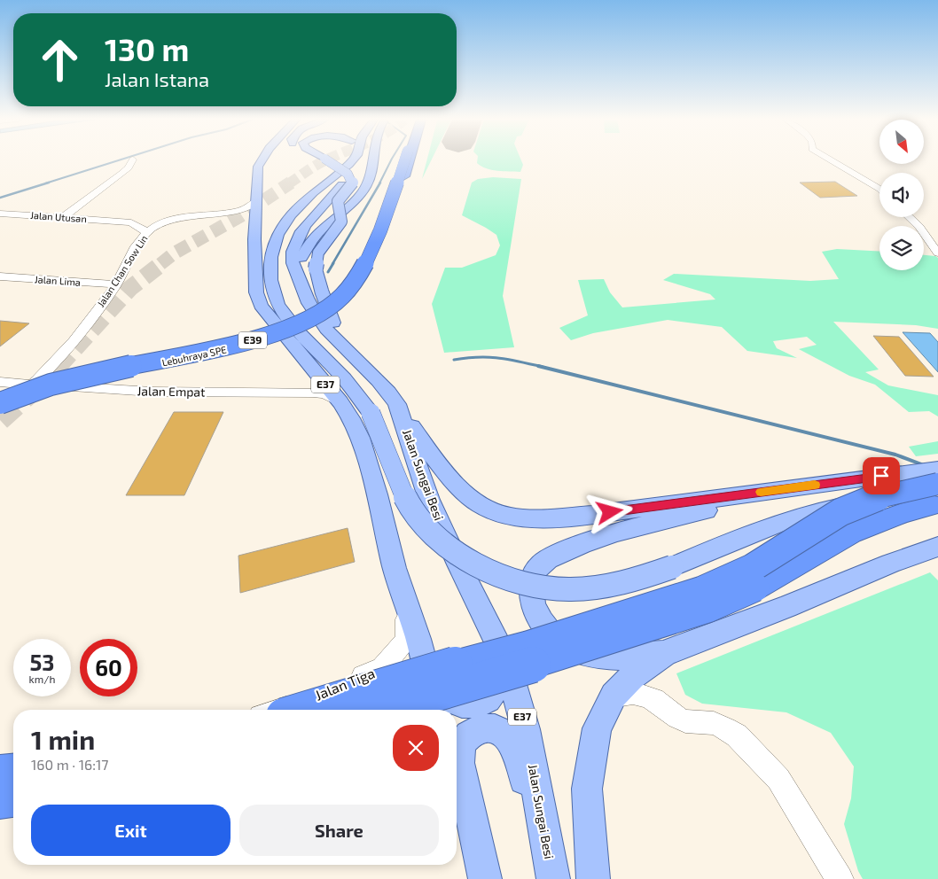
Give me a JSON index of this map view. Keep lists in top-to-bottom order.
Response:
{
  "streets": {
    "highway": ["E39", "Lebuhraya SPE"],
    "main road": ["E37", "Jalan Sungai Besi"],
    "street": [
      "Jalan Utusan",
      "Jalan Chan Sow Lin",
      "Jalan Lima",
      "Jalan Empat",
      "Jalan Tiga"
    ]
  },
  "crossings": [
    ["Jalan Utusan", "Jalan Chan Sow Lin"],
    ["Jalan Chan Sow Lin", "Jalan Lima"],
    ["Jalan Chan Sow Lin", "Jalan Empat"],
    ["E37", "Jalan Empat"],
    ["E37", "Jalan Tiga"]
  ],
  "north": "bottom right",
  "page": {
    "turn": ["130 m", "Jalan Istana"],
    "speed": "53 km/h",
    "limit": "60",
    "heading": ["1 min", "160 m · 16:17"],
    "buttons": ["Exit", "Share"]
  }
}
